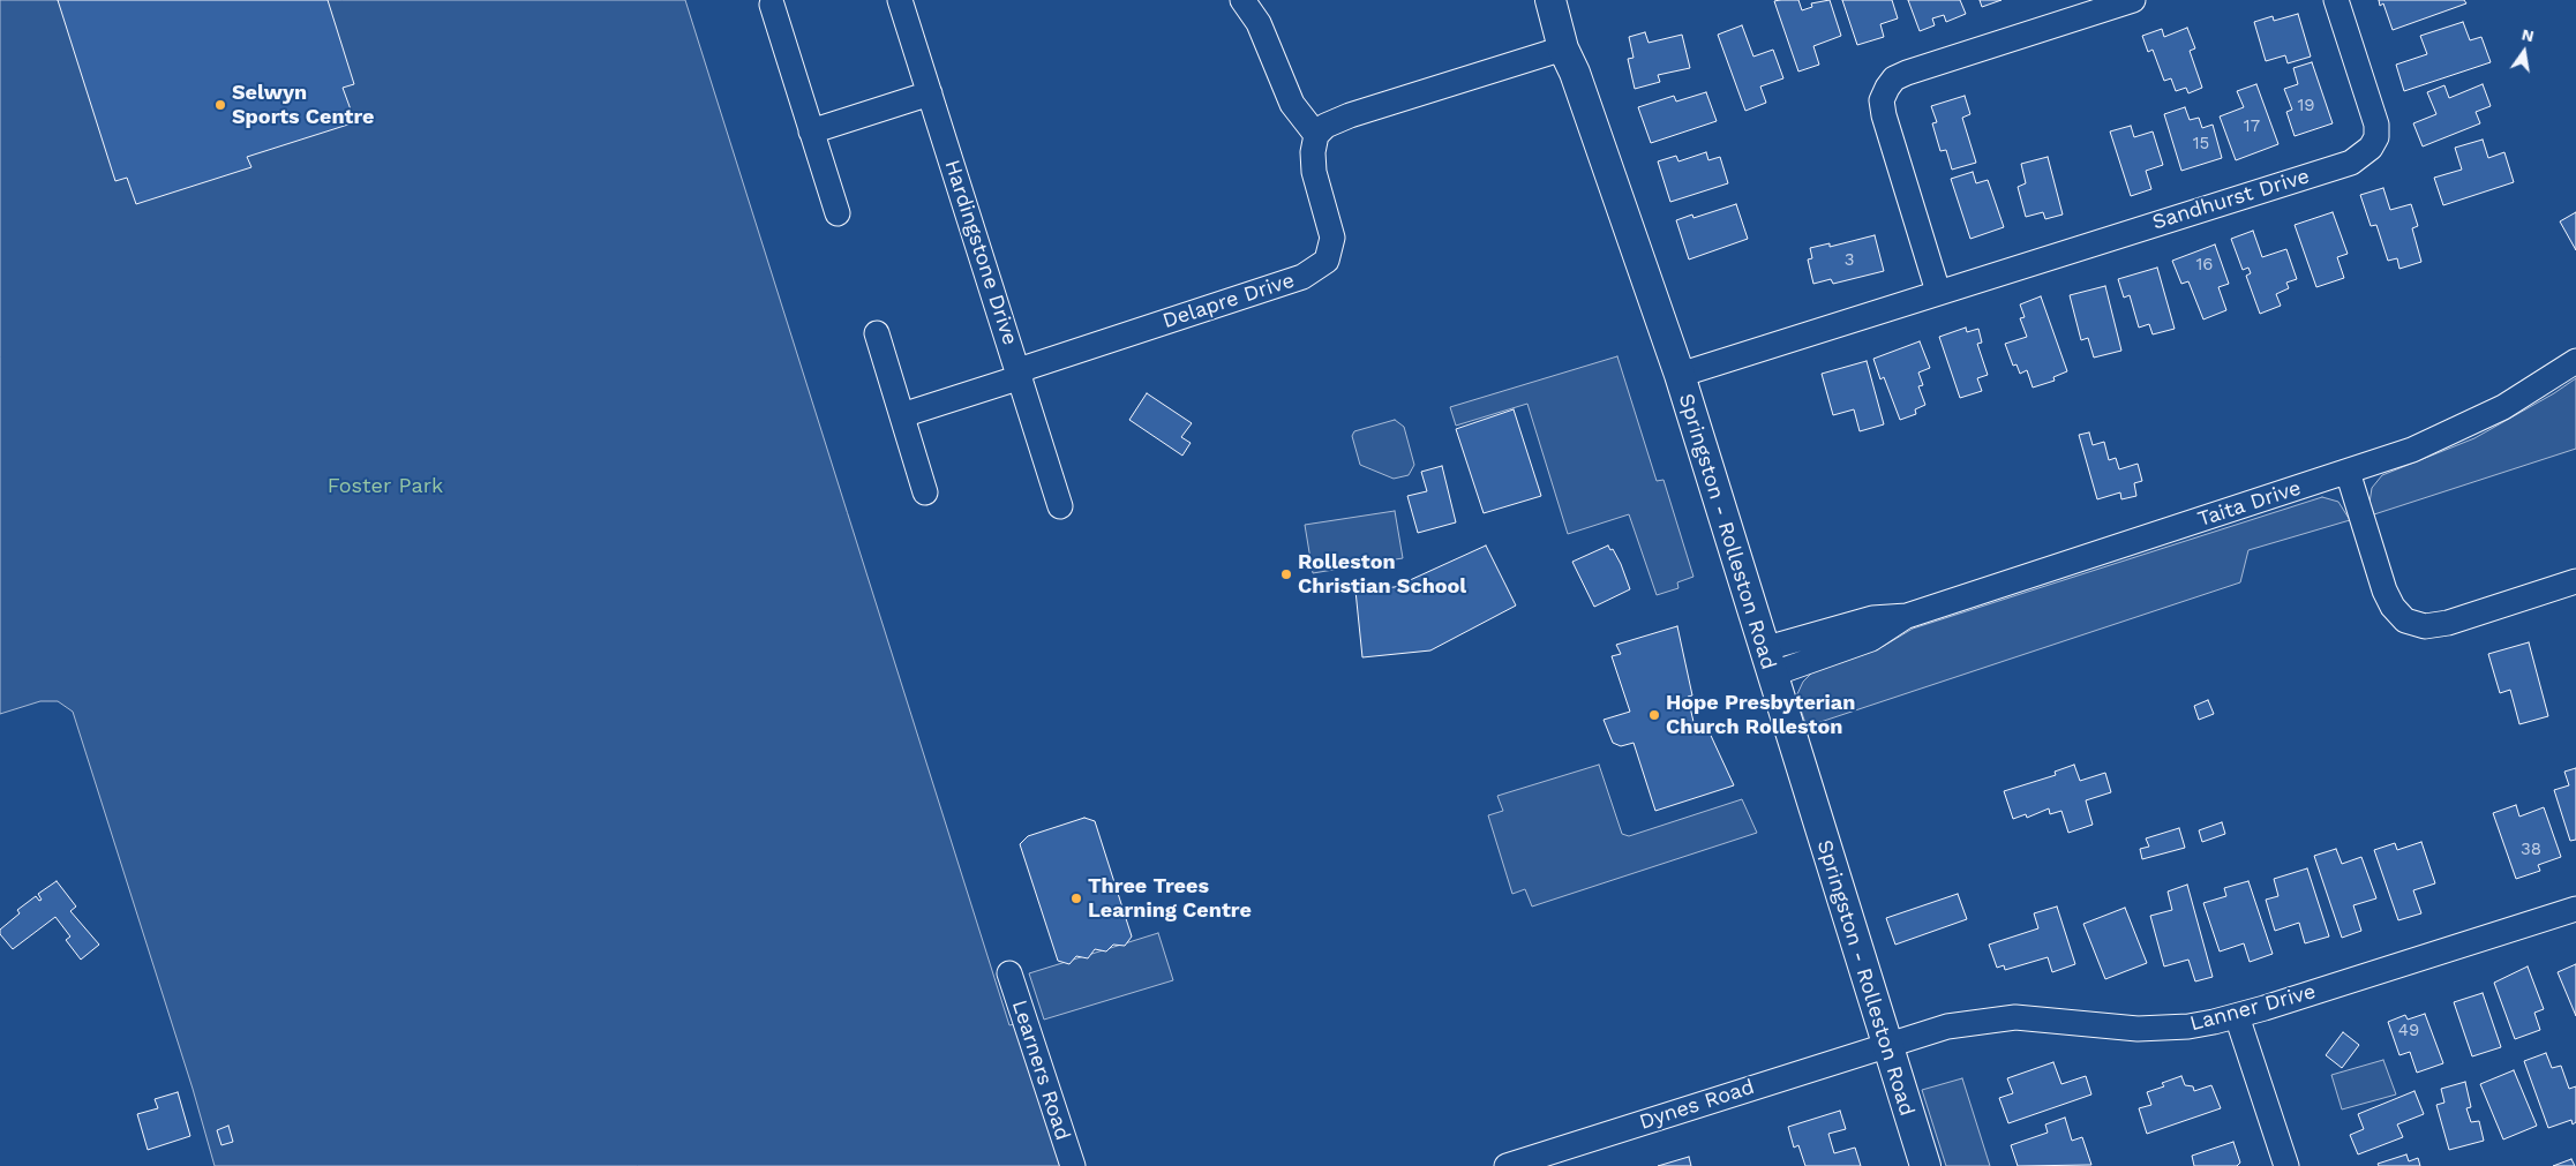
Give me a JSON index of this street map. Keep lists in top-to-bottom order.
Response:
{
  "streets": {
    "main road": ["Springston - Rolleston Road"],
    "street": [
      "Sandhurst Drive",
      "Hardingstone Drive",
      "Delapre Drive",
      "Taita Drive",
      "Lanner Drive",
      "Learners Road",
      "Dynes Road"
    ]
  },
  "crossings": [
    ["Sandhurst Drive", "Springston - Rolleston Road"],
    ["Hardingstone Drive", "Delapre Drive"],
    ["Taita Drive", "Springston - Rolleston Road"],
    ["Springston - Rolleston Road", "Lanner Drive"],
    ["Springston - Rolleston Road", "Dynes Road"],
    ["Lanner Drive", "Dynes Road"]
  ],
  "parks": ["Foster Park"],
  "places": [
    "Selwyn Sports Centre",
    "Rolleston Christian School",
    "Hope Presbyterian Church Rolleston",
    "Three Trees Learning Centre"
  ],
  "house_numbers": [
    "19",
    "17",
    "15",
    "3",
    "16",
    "38",
    "49"
  ],
  "north": "top"
}
